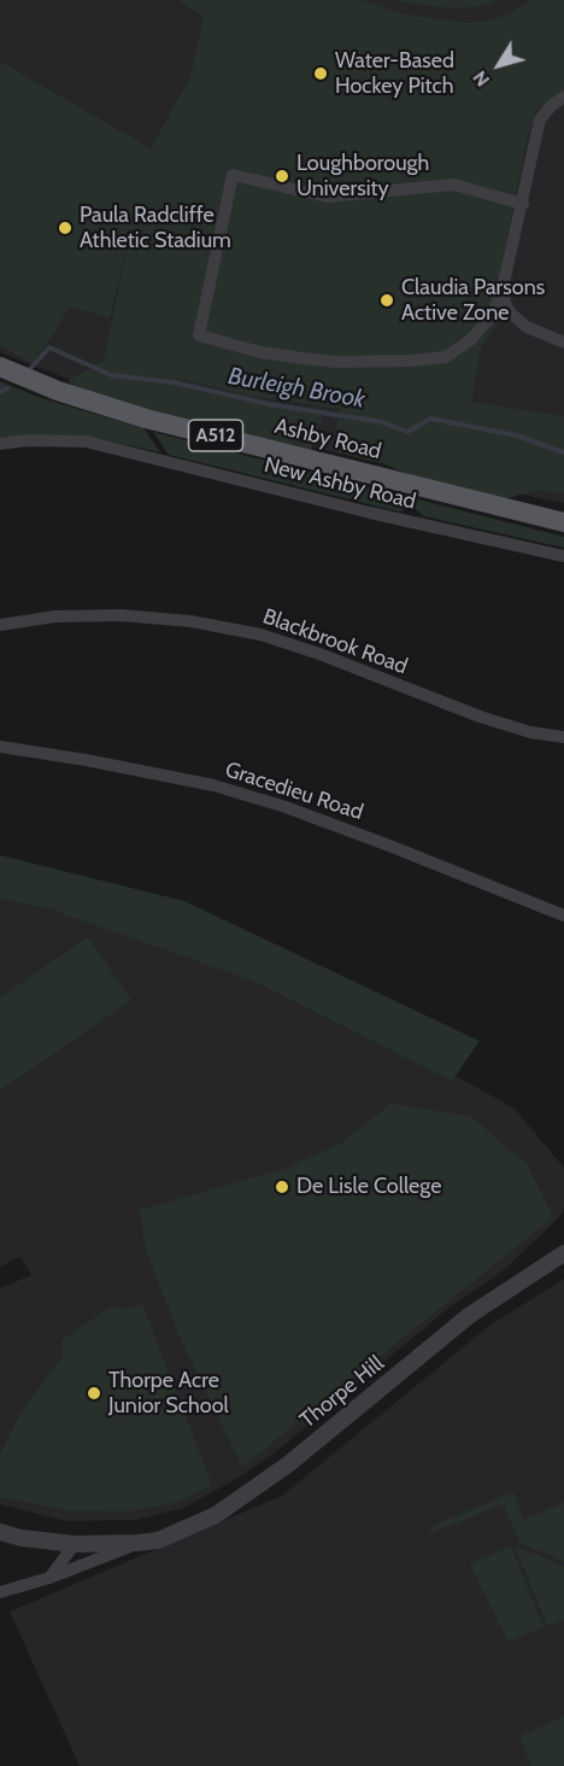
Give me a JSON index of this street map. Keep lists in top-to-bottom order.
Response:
{
  "streets": {
    "main road": ["A512", "Ashby Road"],
    "street": [
      "New Ashby Road",
      "Blackbrook Road",
      "Gracedieu Road",
      "Thorpe Hill"
    ]
  },
  "water": ["Burleigh Brook"],
  "places": [
    "Water-Based Hockey Pitch",
    "Loughborough University",
    "Paula Radcliffe Athletic Stadium",
    "Claudia Parsons Active Zone",
    "De Lisle College",
    "Thorpe Acre Junior School"
  ],
  "north": "bottom left"
}
